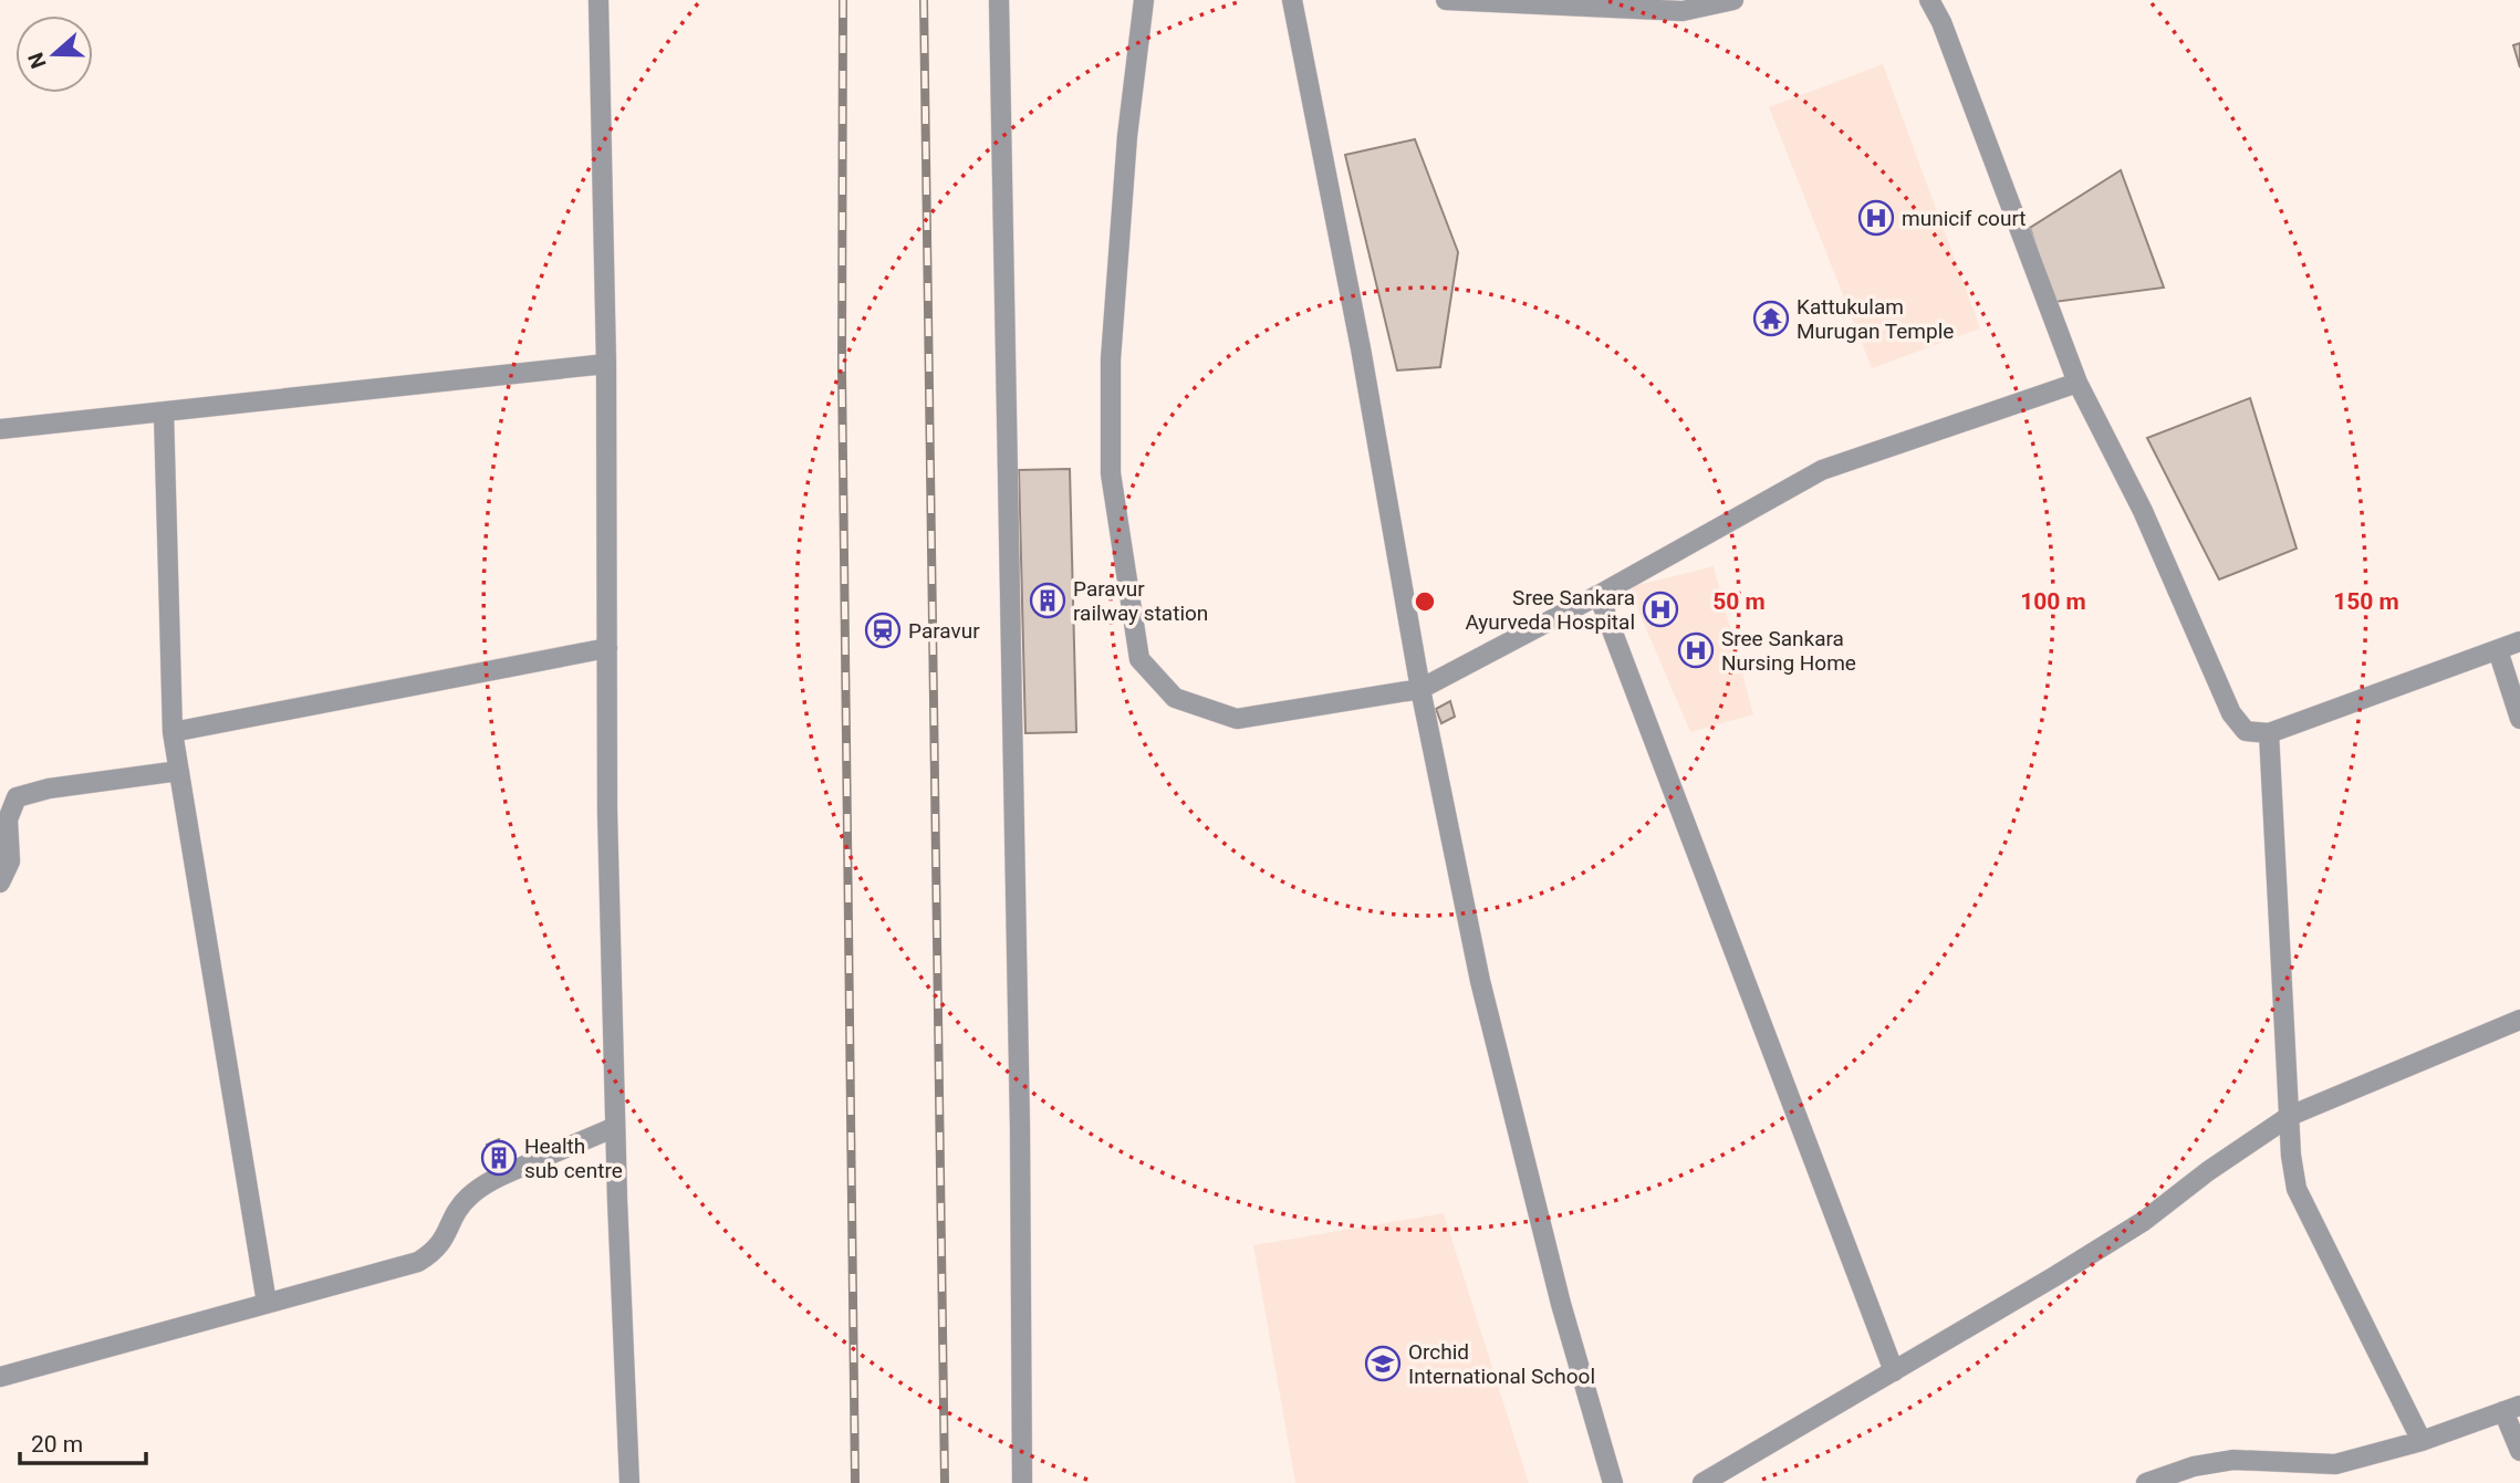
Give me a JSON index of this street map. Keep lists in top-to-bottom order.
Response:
{
  "places": {
    "hospital": ["municif court", "Sree Sankara Ayurveda Hospital", "Sree Sankara Nursing Home"],
    "temple": ["Kattukulam Murugan Temple"],
    "building": ["Paravur railway station", "Health sub centre"],
    "station": ["Paravur"],
    "school or university": ["Orchid International School"]
  },
  "scale_bar": "20 m",
  "north": "left",
  "rings": ["50 m", "100 m", "150 m"]
}
